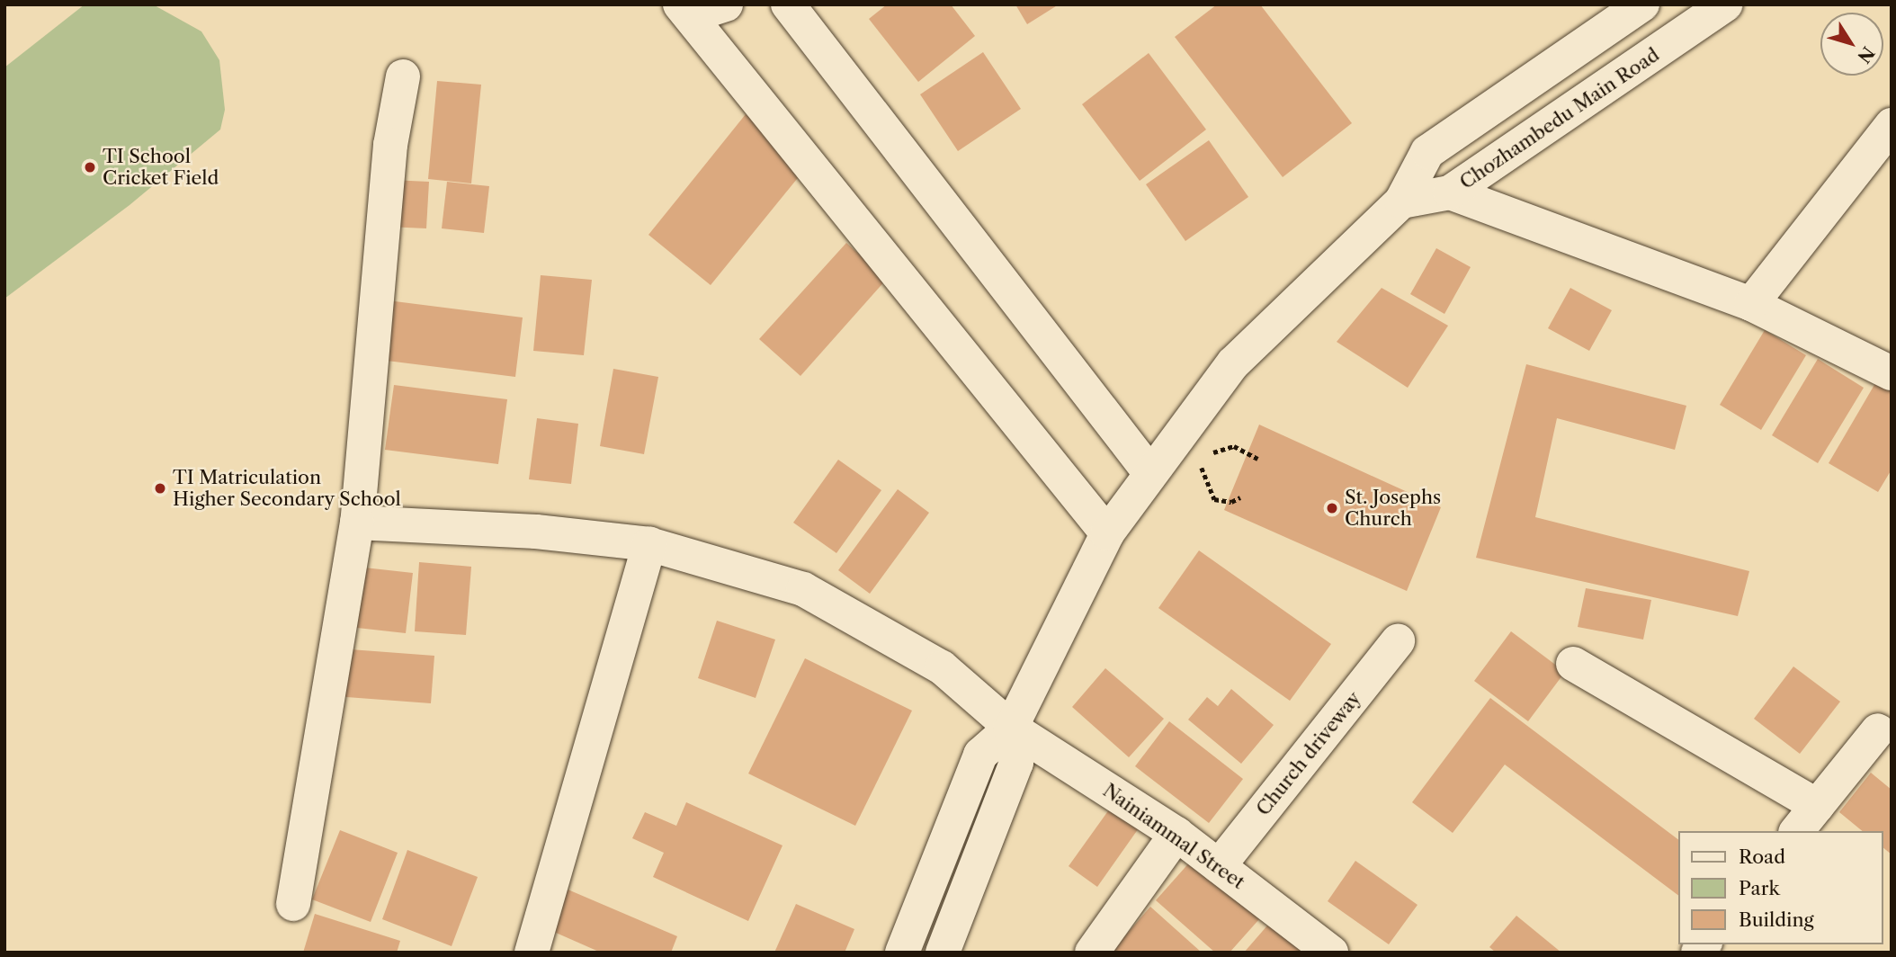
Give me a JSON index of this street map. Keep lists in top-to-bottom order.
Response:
{
  "streets": {
    "street": ["Chozhambedu Main Road", "Church driveway", "Nainiammal Street"]
  },
  "crossings": [
    ["Church driveway", "Nainiammal Street"]
  ],
  "places": ["TI School Cricket Field", "TI Matriculation Higher Secondary School", "St. Josephs Church"],
  "legend": ["Road", "Park", "Building"],
  "north": "bottom right"
}
